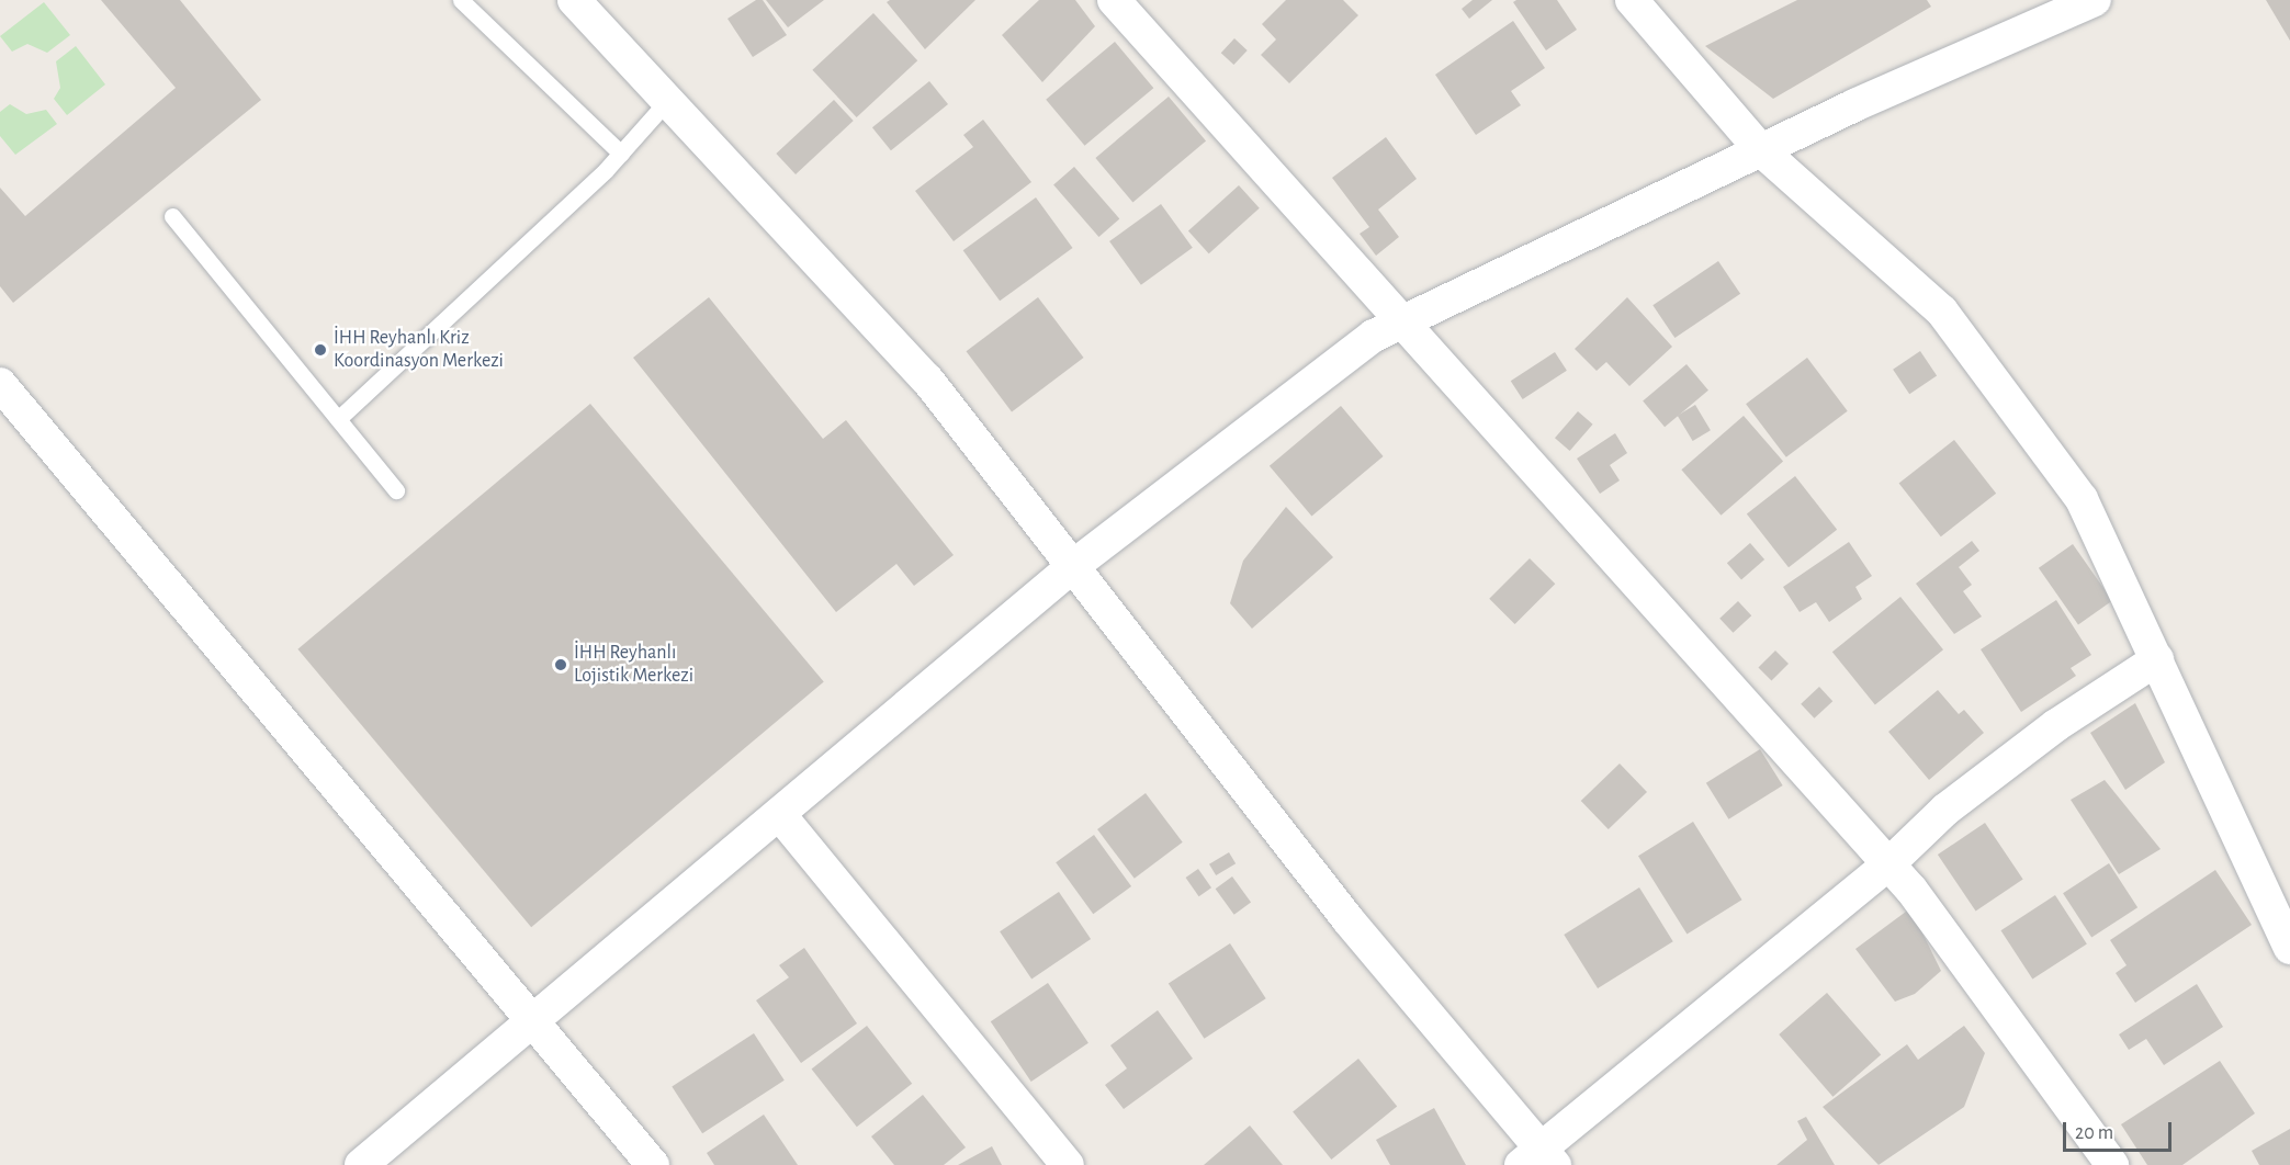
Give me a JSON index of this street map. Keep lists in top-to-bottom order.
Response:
{
  "places": ["İHH Reyhanlı Kriz Koordinasyon Merkezi", "İHH Reyhanlı Lojistik Merkezi"],
  "scale_bar": "20 m"
}
